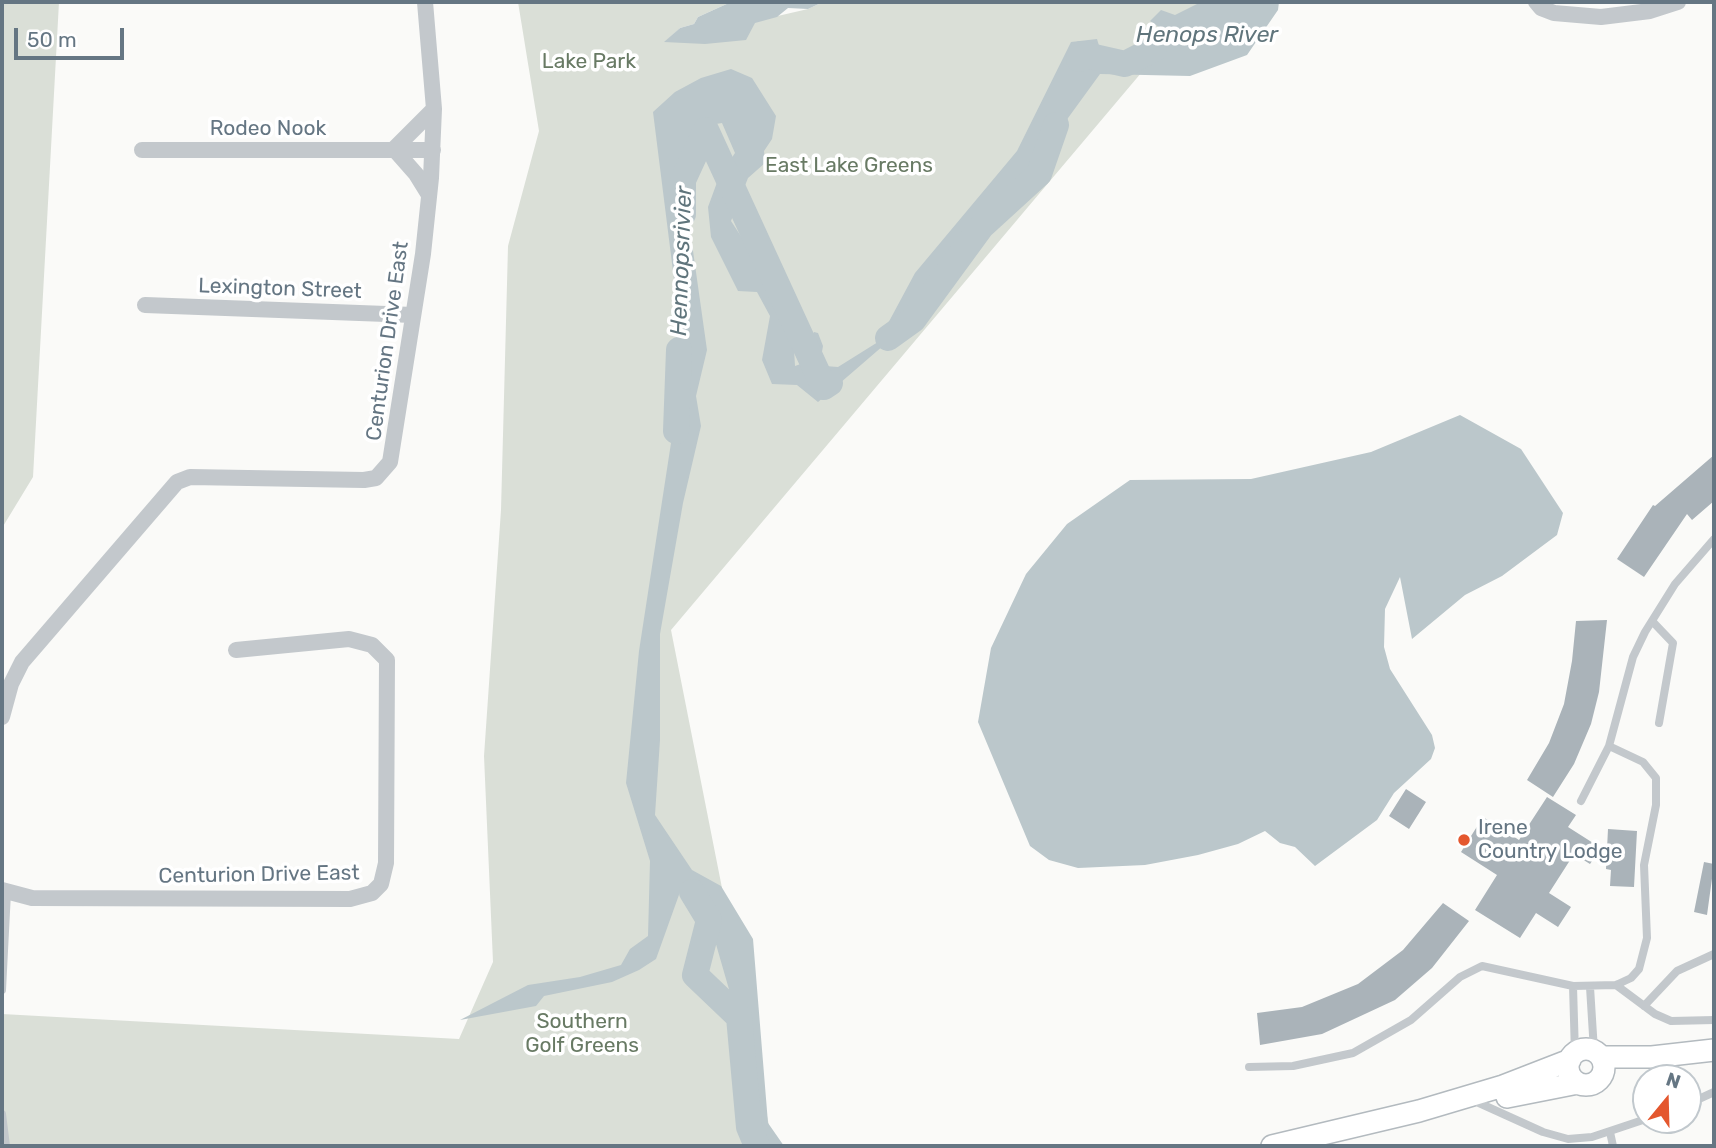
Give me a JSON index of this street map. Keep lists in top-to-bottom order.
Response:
{
  "streets": {
    "street": ["Rodeo Nook", "Lexington Street", "Centurion Drive East"]
  },
  "crossings": [
    ["Rodeo Nook", "Centurion Drive East"],
    ["Lexington Street", "Centurion Drive East"]
  ],
  "water": ["Henops River", "Hennopsrivier"],
  "parks": ["Lake Park", "East Lake Greens", "Southern Golf Greens"],
  "places": ["Irene Country Lodge"],
  "scale_bar": "50 m",
  "north": "top"
}
